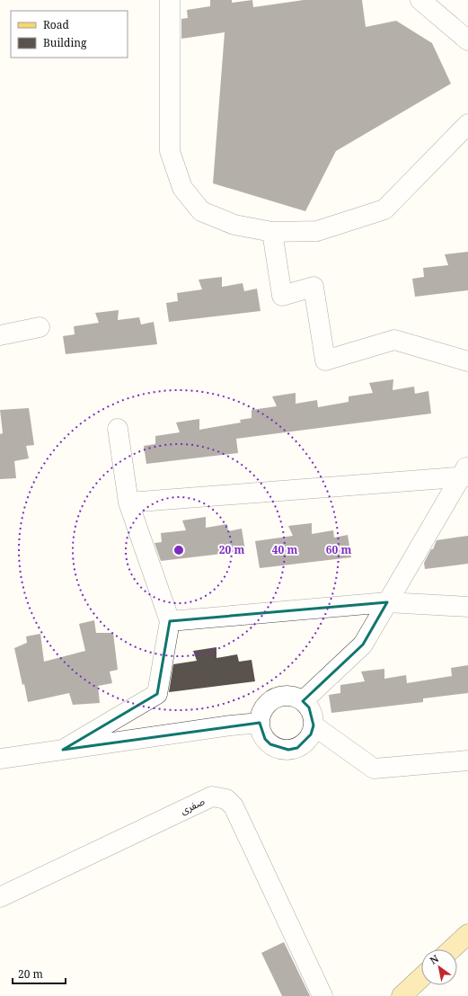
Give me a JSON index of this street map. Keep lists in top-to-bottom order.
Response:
{
  "streets": {
    "street": ["صفری"]
  },
  "legend": ["Road", "Building"],
  "scale_bar": "20 m",
  "north": "top left",
  "rings": ["20 m", "40 m", "60 m"]
}
